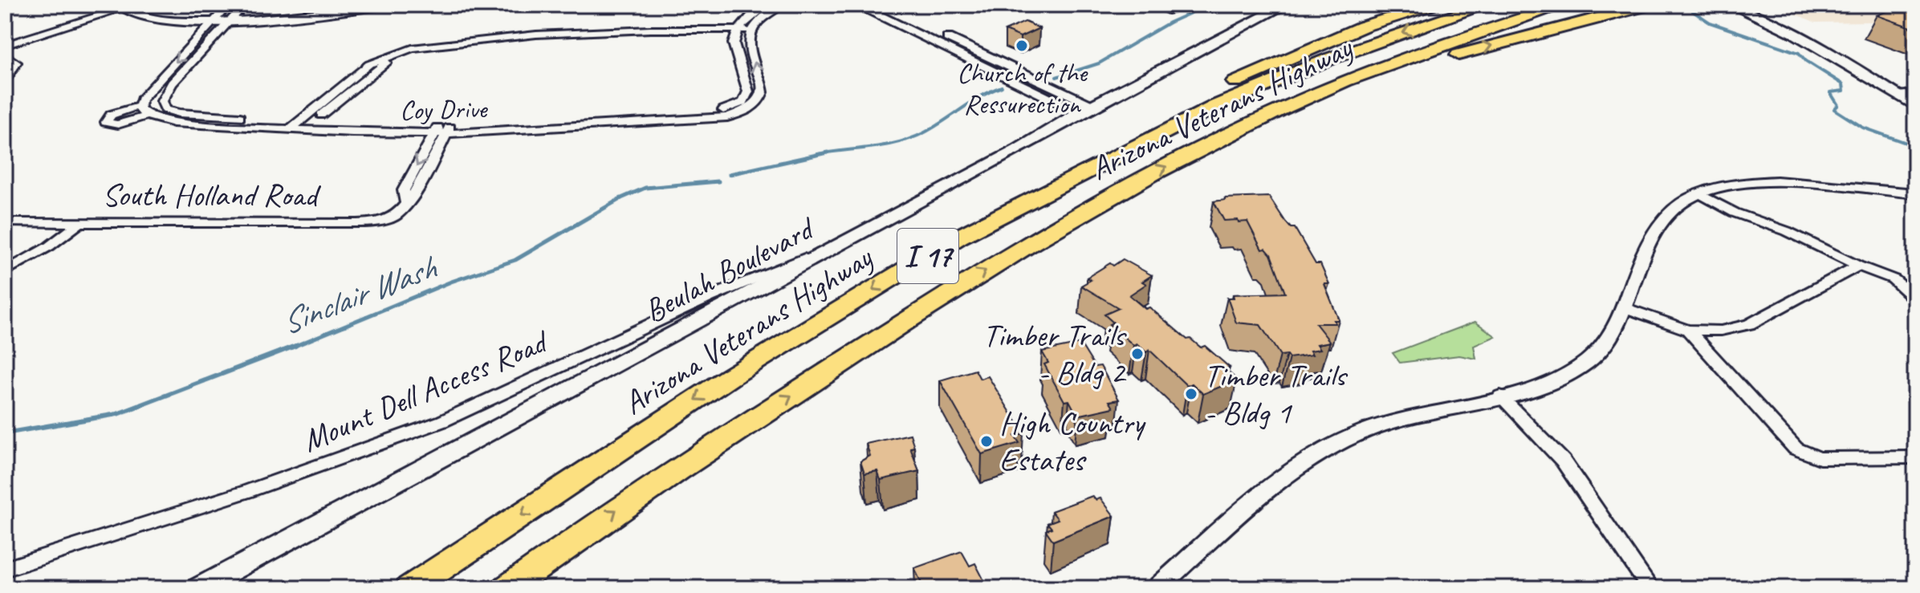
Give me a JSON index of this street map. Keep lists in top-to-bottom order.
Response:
{
  "streets": {
    "highway": ["Arizona Veterans Highway", "I 17"],
    "main road": ["Beulah Boulevard"],
    "street": ["Coy Drive", "South Holland Road", "Mount Dell Access Road"]
  },
  "crossings": [
    ["Coy Drive", "South Holland Road"],
    ["Beulah Boulevard", "Mount Dell Access Road"]
  ],
  "water": ["Sinclair Wash"],
  "places": [
    "Church of the Ressurection",
    "Timber Trails - Bldg 2",
    "Timber Trails - Bldg 1",
    "High Country Estates"
  ]
}
